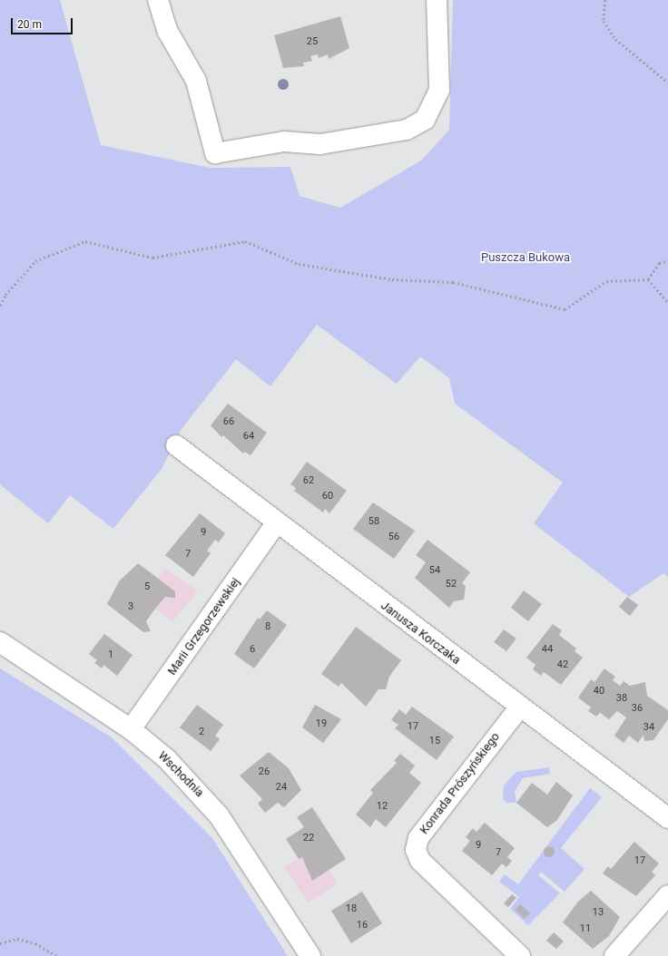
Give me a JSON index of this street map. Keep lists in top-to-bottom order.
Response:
{
  "streets": {
    "street": [
      "Marii Grzegorzewskiej",
      "Janusza Korczaka",
      "Wschodnia",
      "Konrada Prószyńskiego"
    ]
  },
  "crossings": [
    ["Marii Grzegorzewskiej", "Janusza Korczaka"],
    ["Marii Grzegorzewskiej", "Wschodnia"],
    ["Janusza Korczaka", "Konrada Prószyńskiego"]
  ],
  "parks": ["Puszcza Bukowa"],
  "house_numbers": [
    "25",
    "66",
    "64",
    "62",
    "60",
    "58",
    "9",
    "56",
    "7",
    "54",
    "52",
    "5",
    "3",
    "8",
    "6",
    "44",
    "1",
    "42",
    "40",
    "38",
    "36",
    "19",
    "17",
    "34",
    "2",
    "15",
    "26",
    "24",
    "12",
    "22",
    "9",
    "7",
    "17",
    "18",
    "13",
    "16",
    "11"
  ],
  "scale_bar": "20 m"
}
